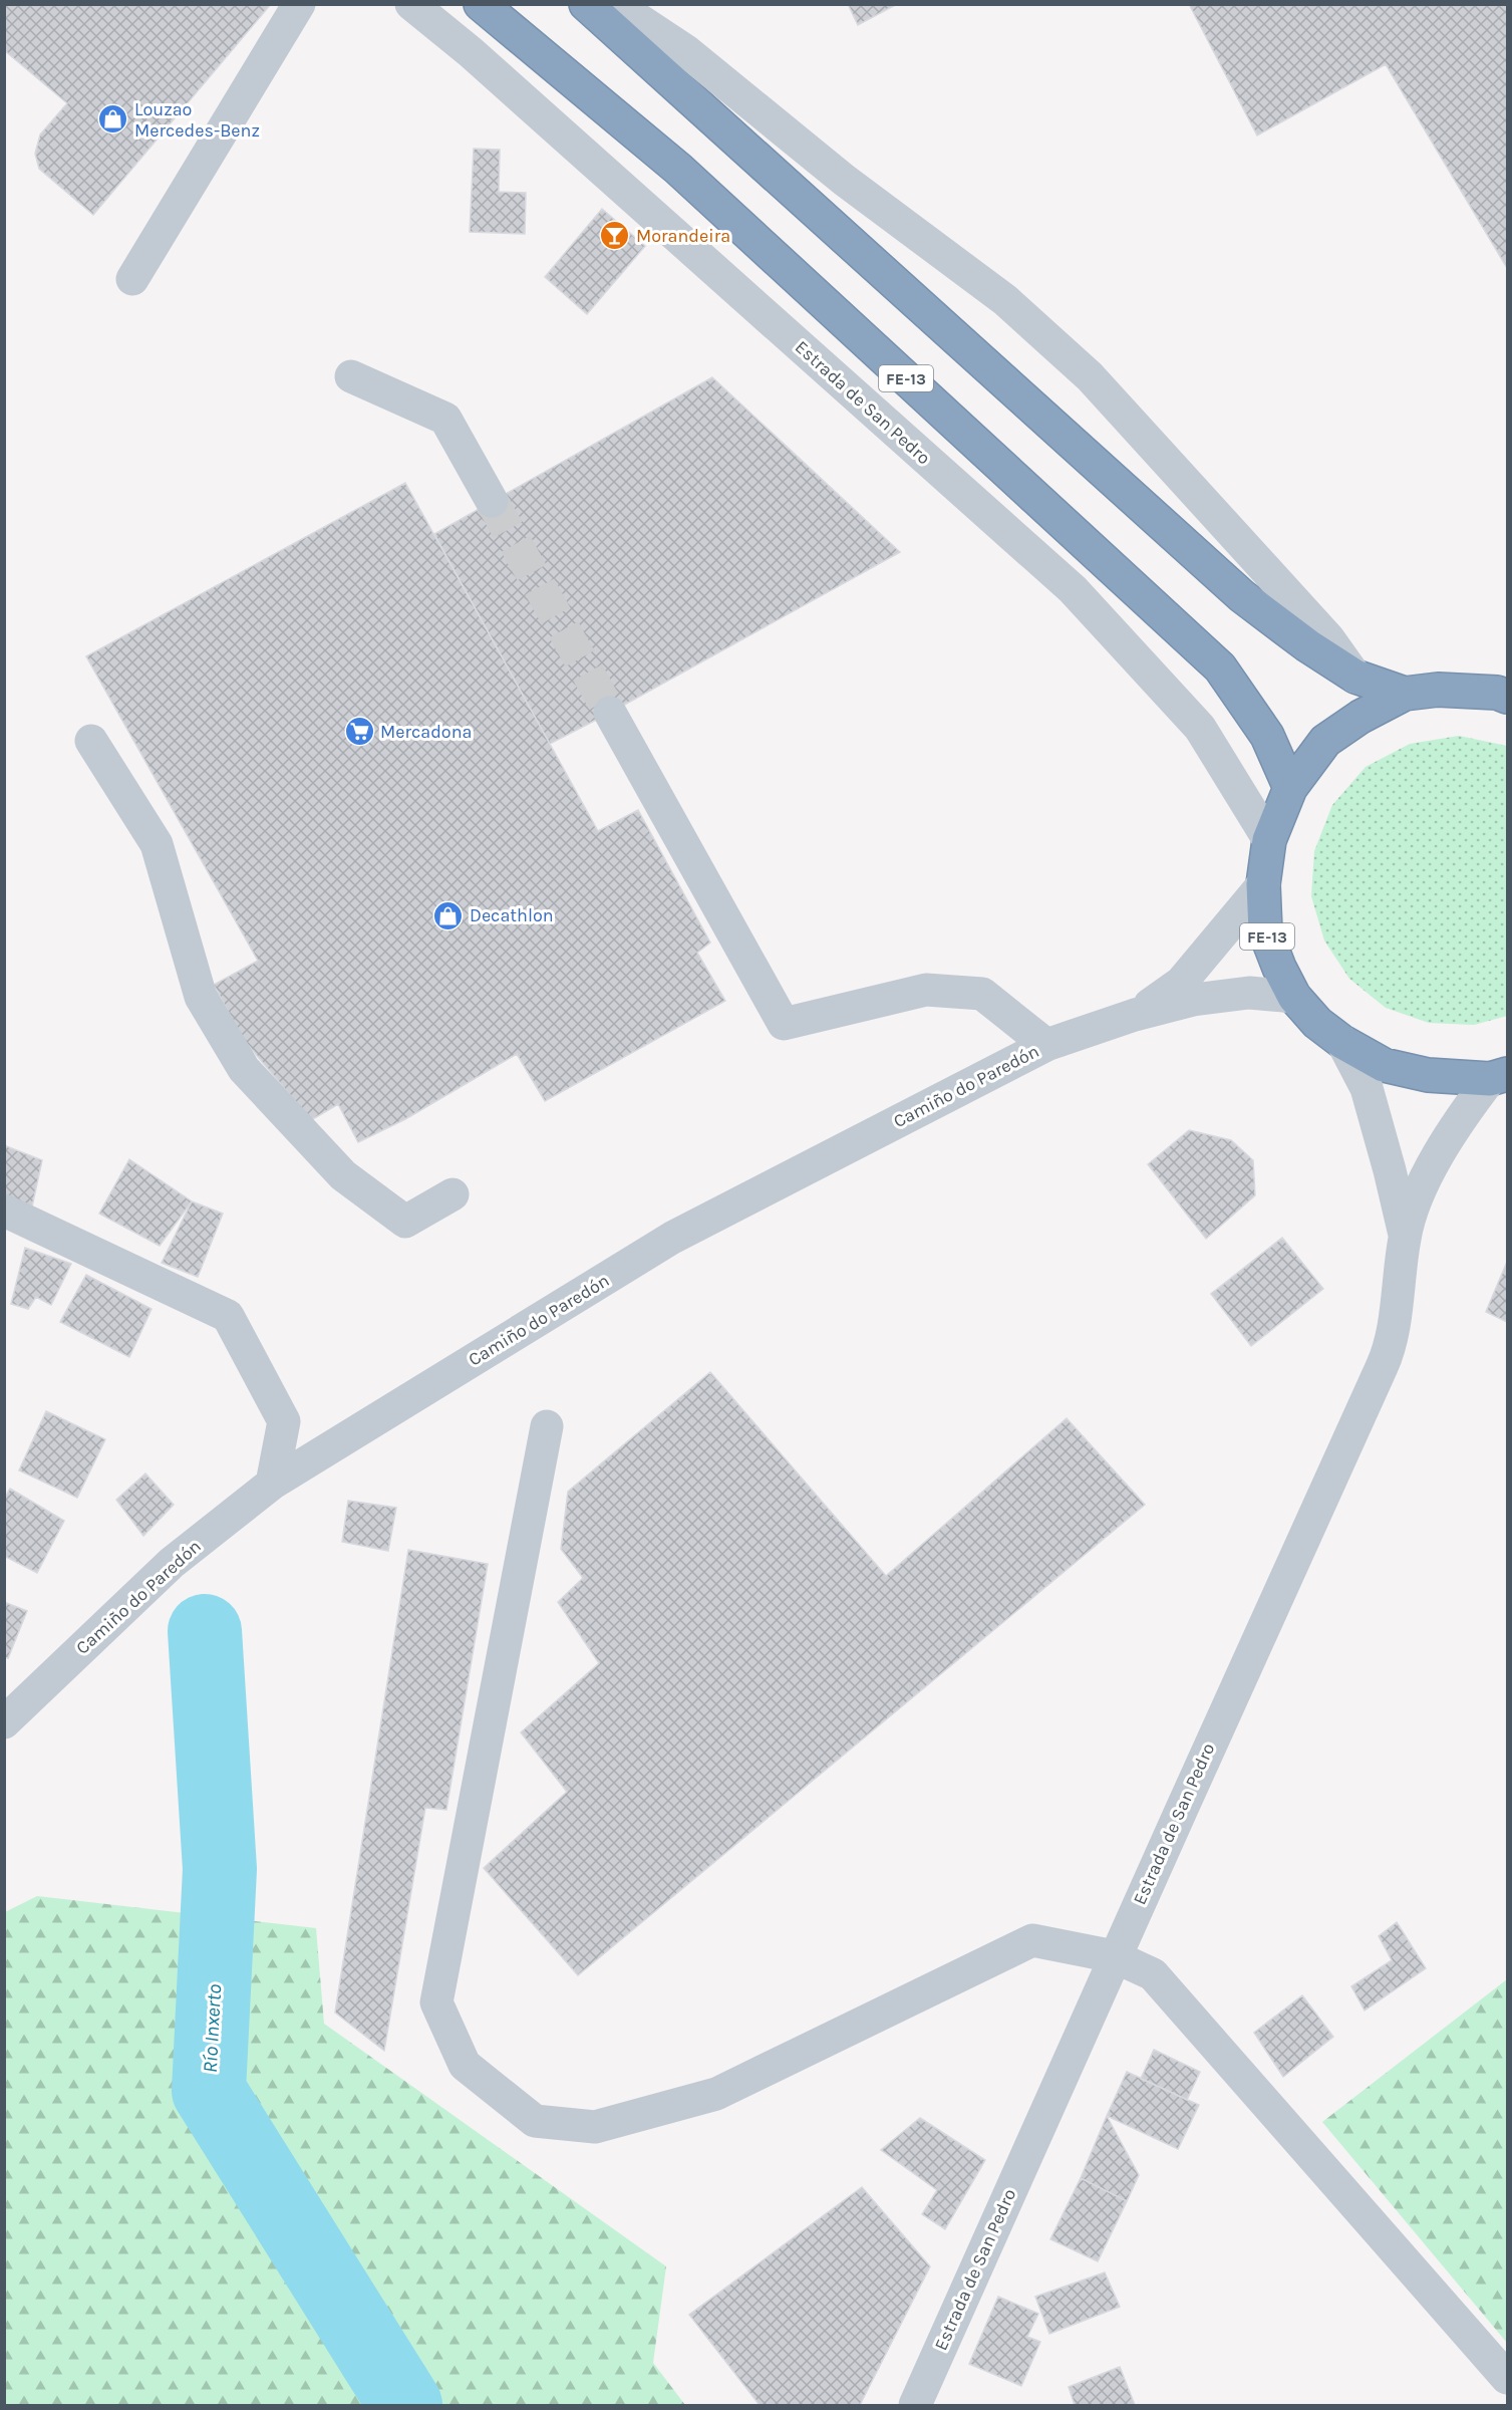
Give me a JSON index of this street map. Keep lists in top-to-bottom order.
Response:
{
  "streets": {
    "highway": ["FE-13"],
    "street": ["Estrada de San Pedro", "Camiño do Paredón"]
  },
  "crossings": [
    ["FE-13", "Estrada de San Pedro"]
  ],
  "water": ["Río Inxerto"],
  "places": {
    "shop": ["Louzao Mercedes-Benz", "Decathlon"],
    "bar": ["Morandeira"],
    "supermarket": ["Mercadona"]
  }
}
